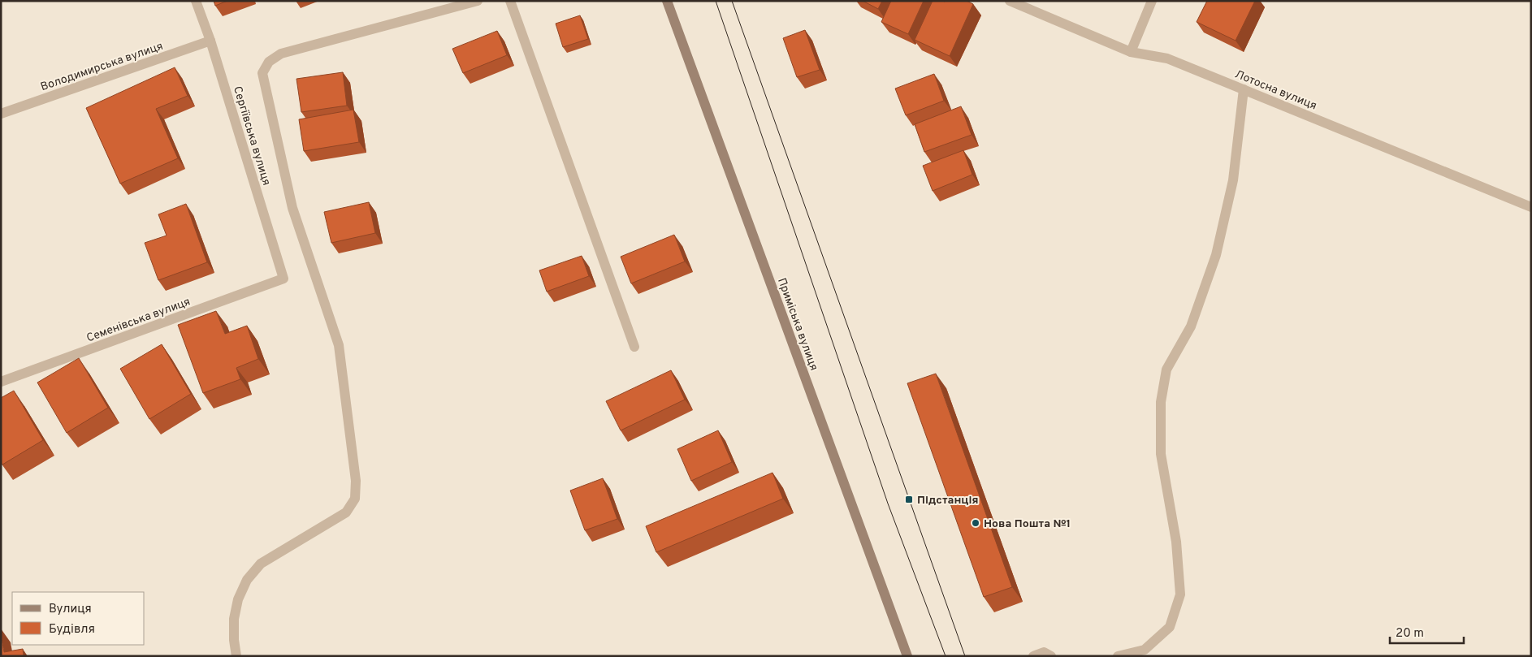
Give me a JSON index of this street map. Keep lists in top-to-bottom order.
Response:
{
  "streets": {
    "street": [
      "Володимирська вулиця",
      "Лотосна вулиця",
      "Сергіївська вулиця",
      "Семенівська вулиця",
      "Приміська вулиця"
    ]
  },
  "crossings": [
    ["Володимирська вулиця", "Сергіївська вулиця"],
    ["Сергіївська вулиця", "Семенівська вулиця"]
  ],
  "places": {
    "transit": ["Підстанція"],
    "other": ["Нова Пошта №1"]
  },
  "legend": ["Вулиця", "Будівля"],
  "scale_bar": "20 m"
}
